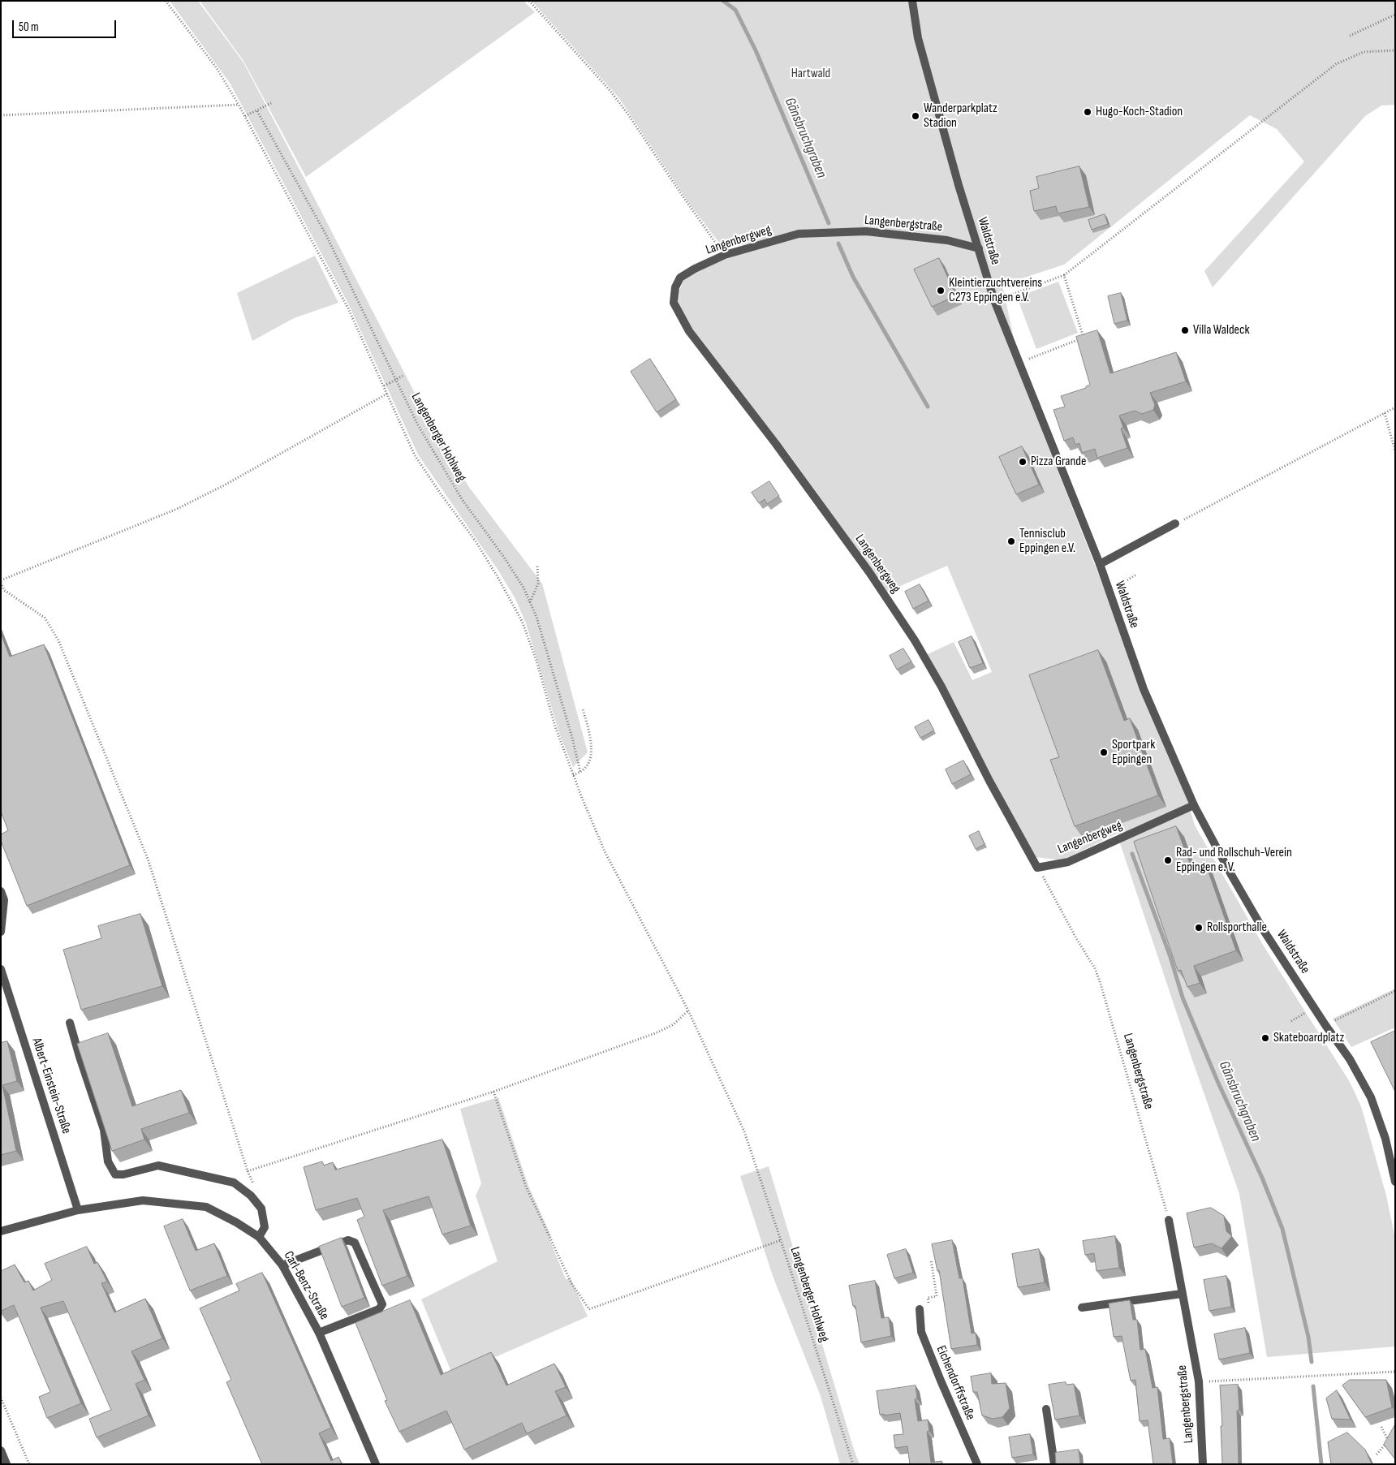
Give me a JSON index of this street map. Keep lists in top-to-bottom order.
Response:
{
  "streets": {
    "street": [
      "Langenbergstraße",
      "Langenbergweg",
      "Waldstraße",
      "Albert-Einstein-Straße",
      "Carl-Benz-Straße",
      "Eichendorffstraße"
    ],
    "path": ["Langenberger Hohlweg"]
  },
  "crossings": [
    ["Langenbergstraße", "Langenbergweg"],
    ["Langenbergstraße", "Waldstraße"],
    ["Langenbergweg", "Waldstraße"],
    ["Albert-Einstein-Straße", "Carl-Benz-Straße"]
  ],
  "water": ["Gänsbruchgraben"],
  "parks": ["Hartwald"],
  "places": [
    "Hugo-Koch-Stadion",
    "Wanderparkplatz Stadion",
    "Kleintierzuchtvereins C273 Eppingen e.V.",
    "Villa Waldeck",
    "Pizza Grande",
    "Tennisclub Eppingen e.V.",
    "Sportpark Eppingen",
    "Rad- und Rollschuh-Verein Eppingen e. V.",
    "Rollsporthalle",
    "Skateboardplatz"
  ],
  "scale_bar": "50 m"
}
